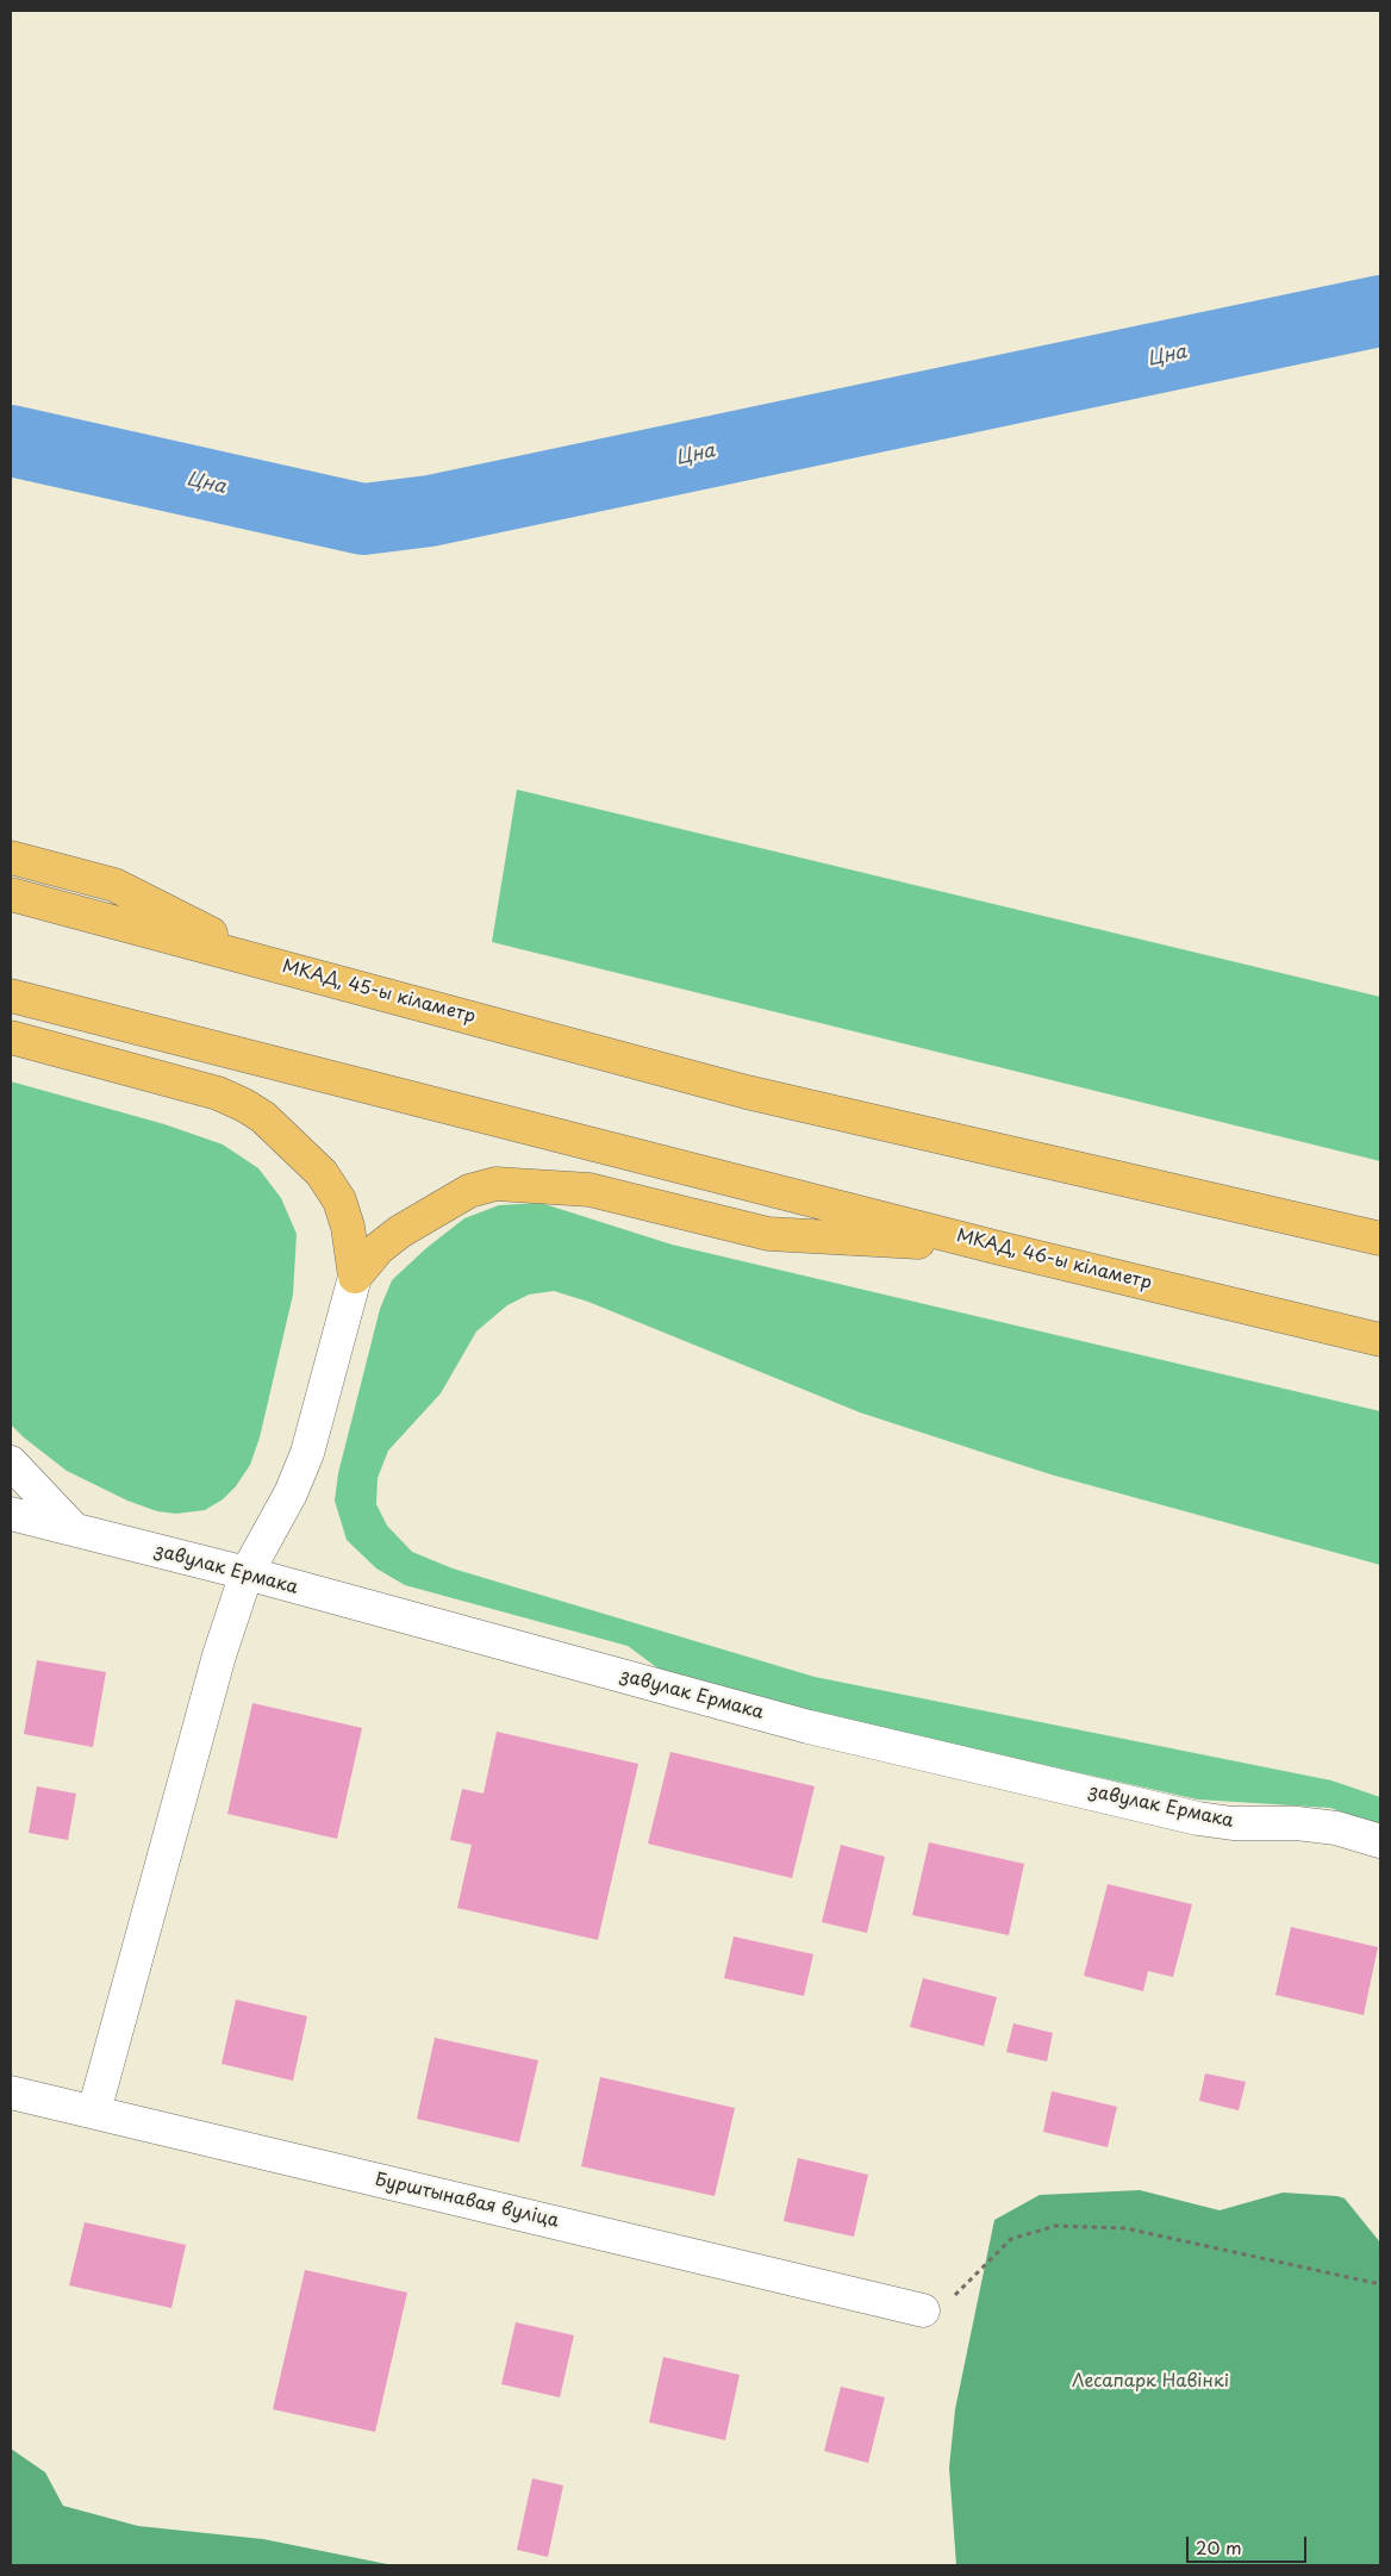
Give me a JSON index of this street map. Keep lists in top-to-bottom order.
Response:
{
  "streets": {
    "highway": ["МКАД, 45-ы кіламетр", "МКАД, 46-ы кіламетр"],
    "street": ["завулак Ермака", "Бурштынавая вуліца"]
  },
  "water": ["Цна"],
  "parks": ["Лесапарк Навінкі"],
  "scale_bar": "20 m"
}
